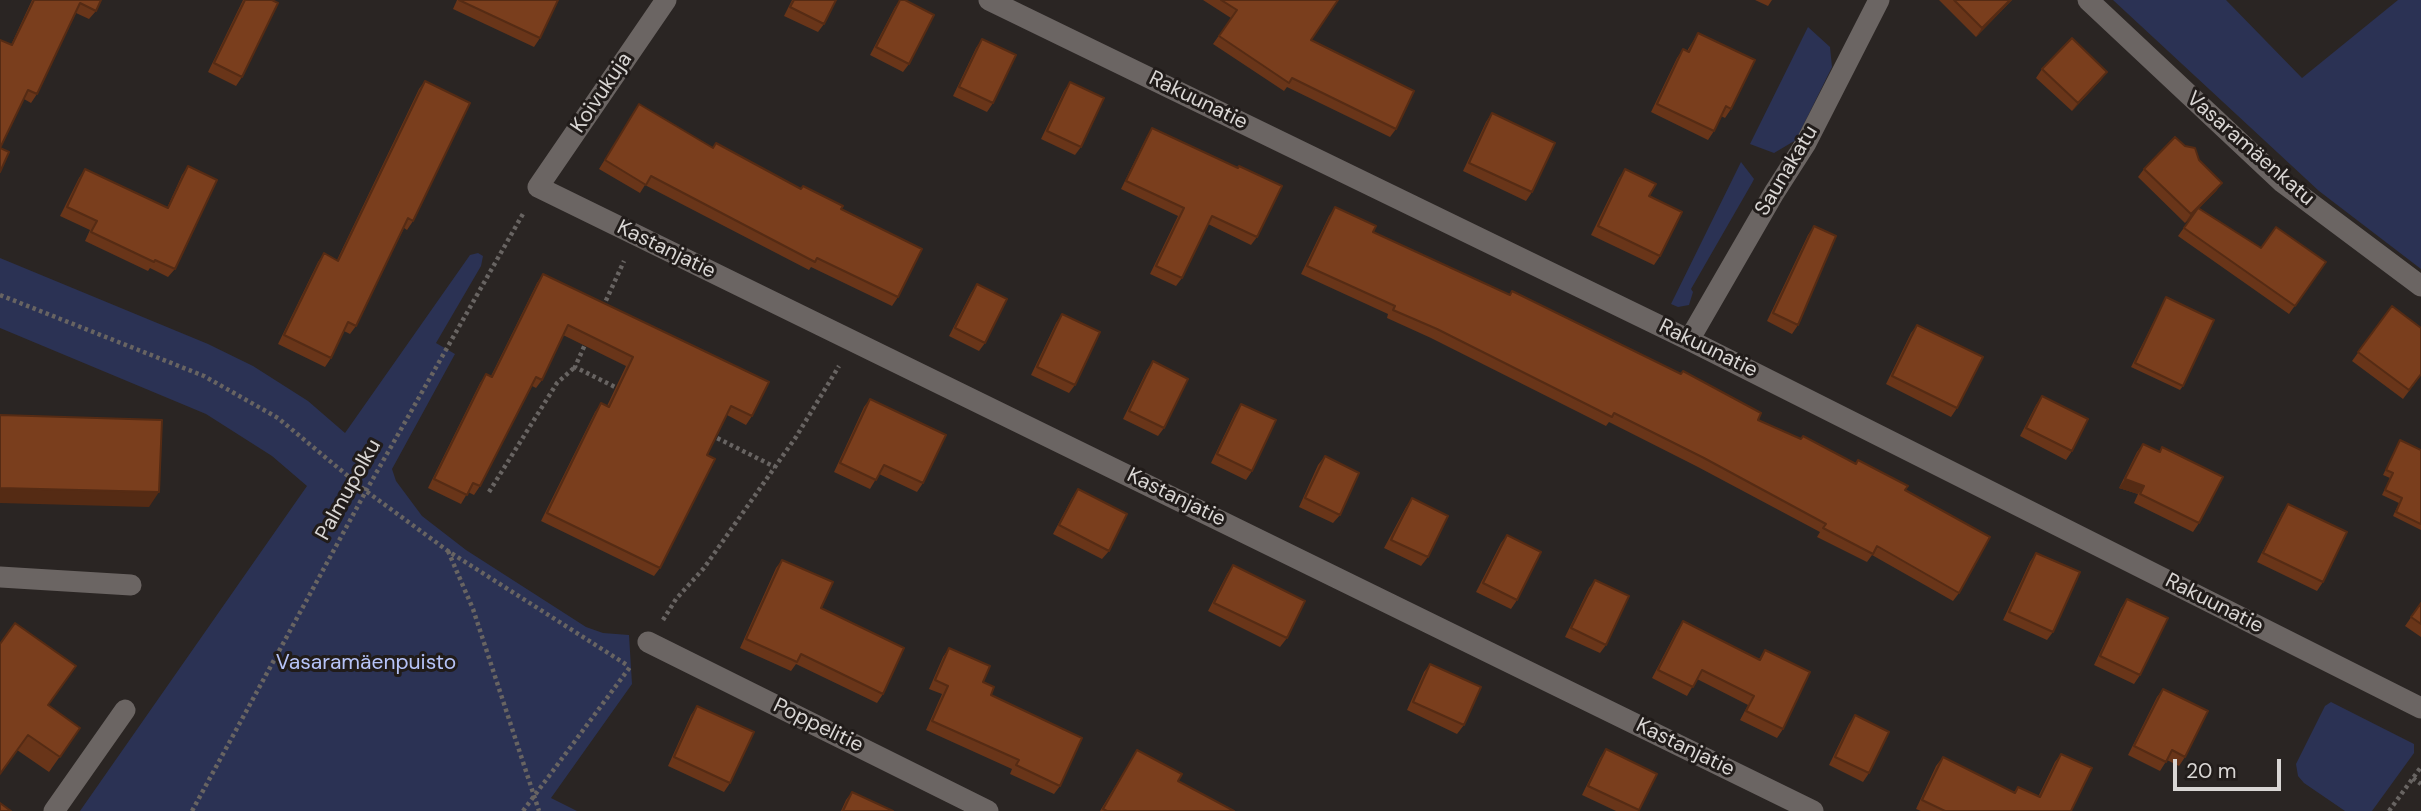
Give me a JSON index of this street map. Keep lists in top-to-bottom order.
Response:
{
  "streets": {
    "street": [
      "Koivukuja",
      "Rakuunatie",
      "Vasaramäenkatu",
      "Saunakatu",
      "Kastanjatie",
      "Poppelitie"
    ],
    "path": ["Palmupolku"]
  },
  "crossings": [
    ["Koivukuja", "Kastanjatie"],
    ["Koivukuja", "Palmupolku"],
    ["Rakuunatie", "Saunakatu"],
    ["Kastanjatie", "Palmupolku"]
  ],
  "parks": ["Vasaramäenpuisto"],
  "scale_bar": "20 m"
}
